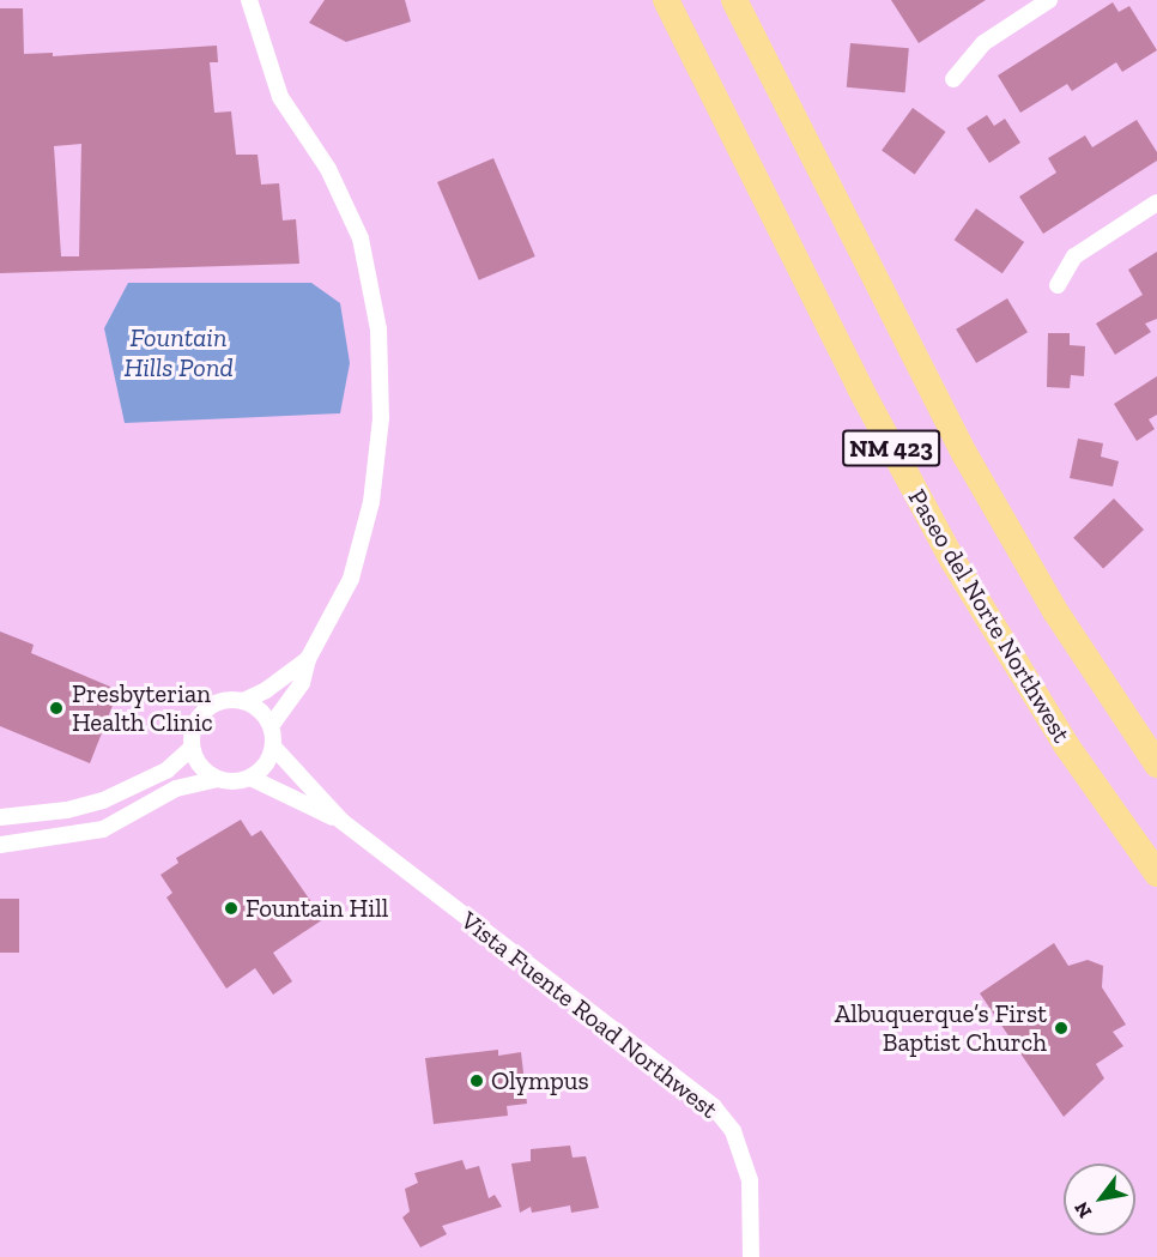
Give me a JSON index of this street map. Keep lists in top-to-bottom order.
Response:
{
  "streets": {
    "main road": ["NM 423", "Paseo del Norte Northwest"],
    "street": ["Vista Fuente Road Northwest"]
  },
  "water": ["Fountain Hills Pond"],
  "places": [
    "Presbyterian Health Clinic",
    "Fountain Hill",
    "Albuquerque’s First Baptist Church",
    "Olympus"
  ],
  "north": "bottom left"
}
